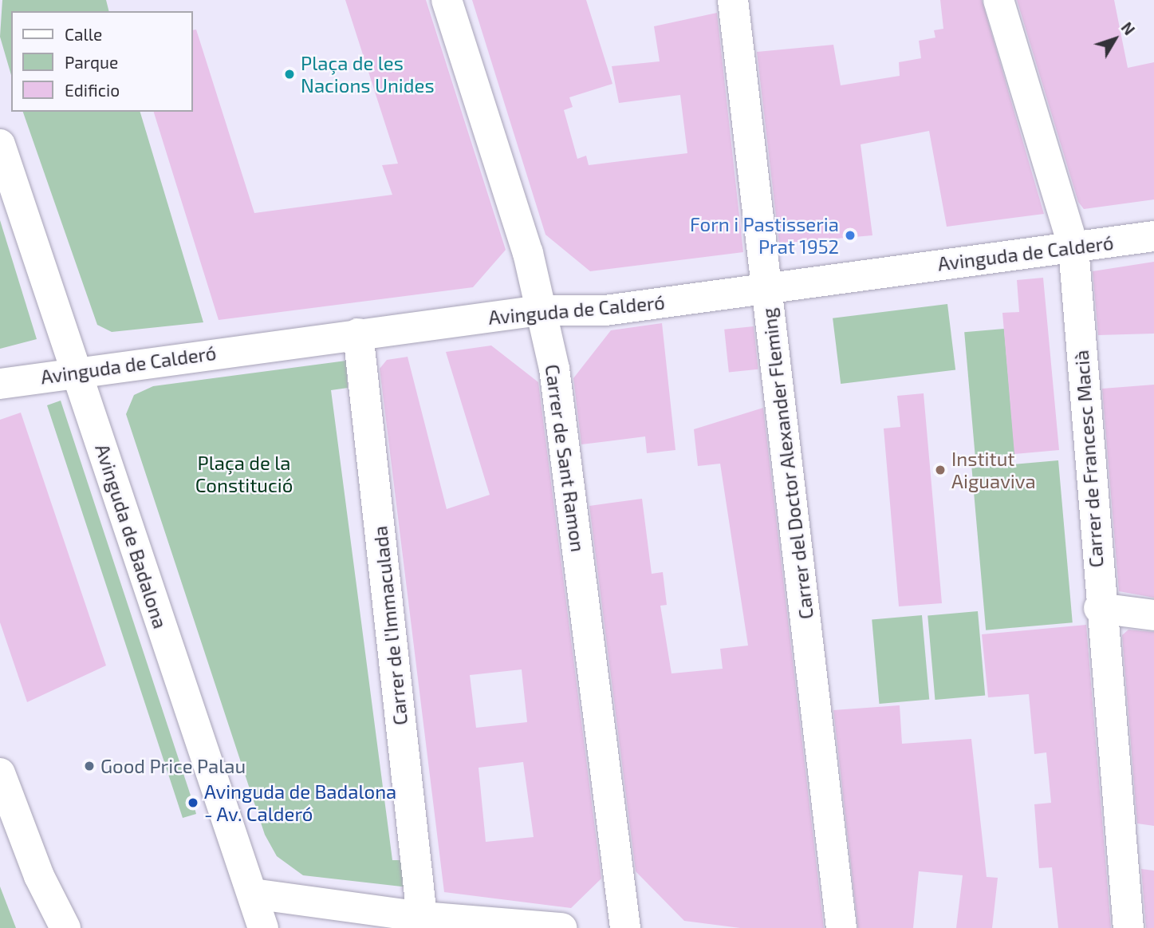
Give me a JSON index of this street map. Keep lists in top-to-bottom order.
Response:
{
  "streets": {
    "street": [
      "Avinguda de Calderó",
      "Carrer de Sant Ramon",
      "Carrer de Francesc Macià",
      "Carrer del Doctor Alexander Fleming",
      "Avinguda de Badalona",
      "Carrer de l'Immaculada"
    ]
  },
  "crossings": [
    ["Avinguda de Calderó", "Carrer de Sant Ramon"],
    ["Avinguda de Calderó", "Carrer de Francesc Macià"],
    ["Avinguda de Calderó", "Carrer del Doctor Alexander Fleming"],
    ["Avinguda de Calderó", "Avinguda de Badalona"],
    ["Avinguda de Calderó", "Carrer de l'Immaculada"]
  ],
  "parks": ["Plaça de la Constitució"],
  "places": [
    "Plaça de les Nacions Unides",
    "Forn i Pastisseria Prat 1952",
    "Institut Aiguaviva",
    "Good Price Palau",
    "Avinguda de Badalona - Av. Calderó"
  ],
  "legend": ["Calle", "Parque", "Edificio"],
  "north": "top right"
}
